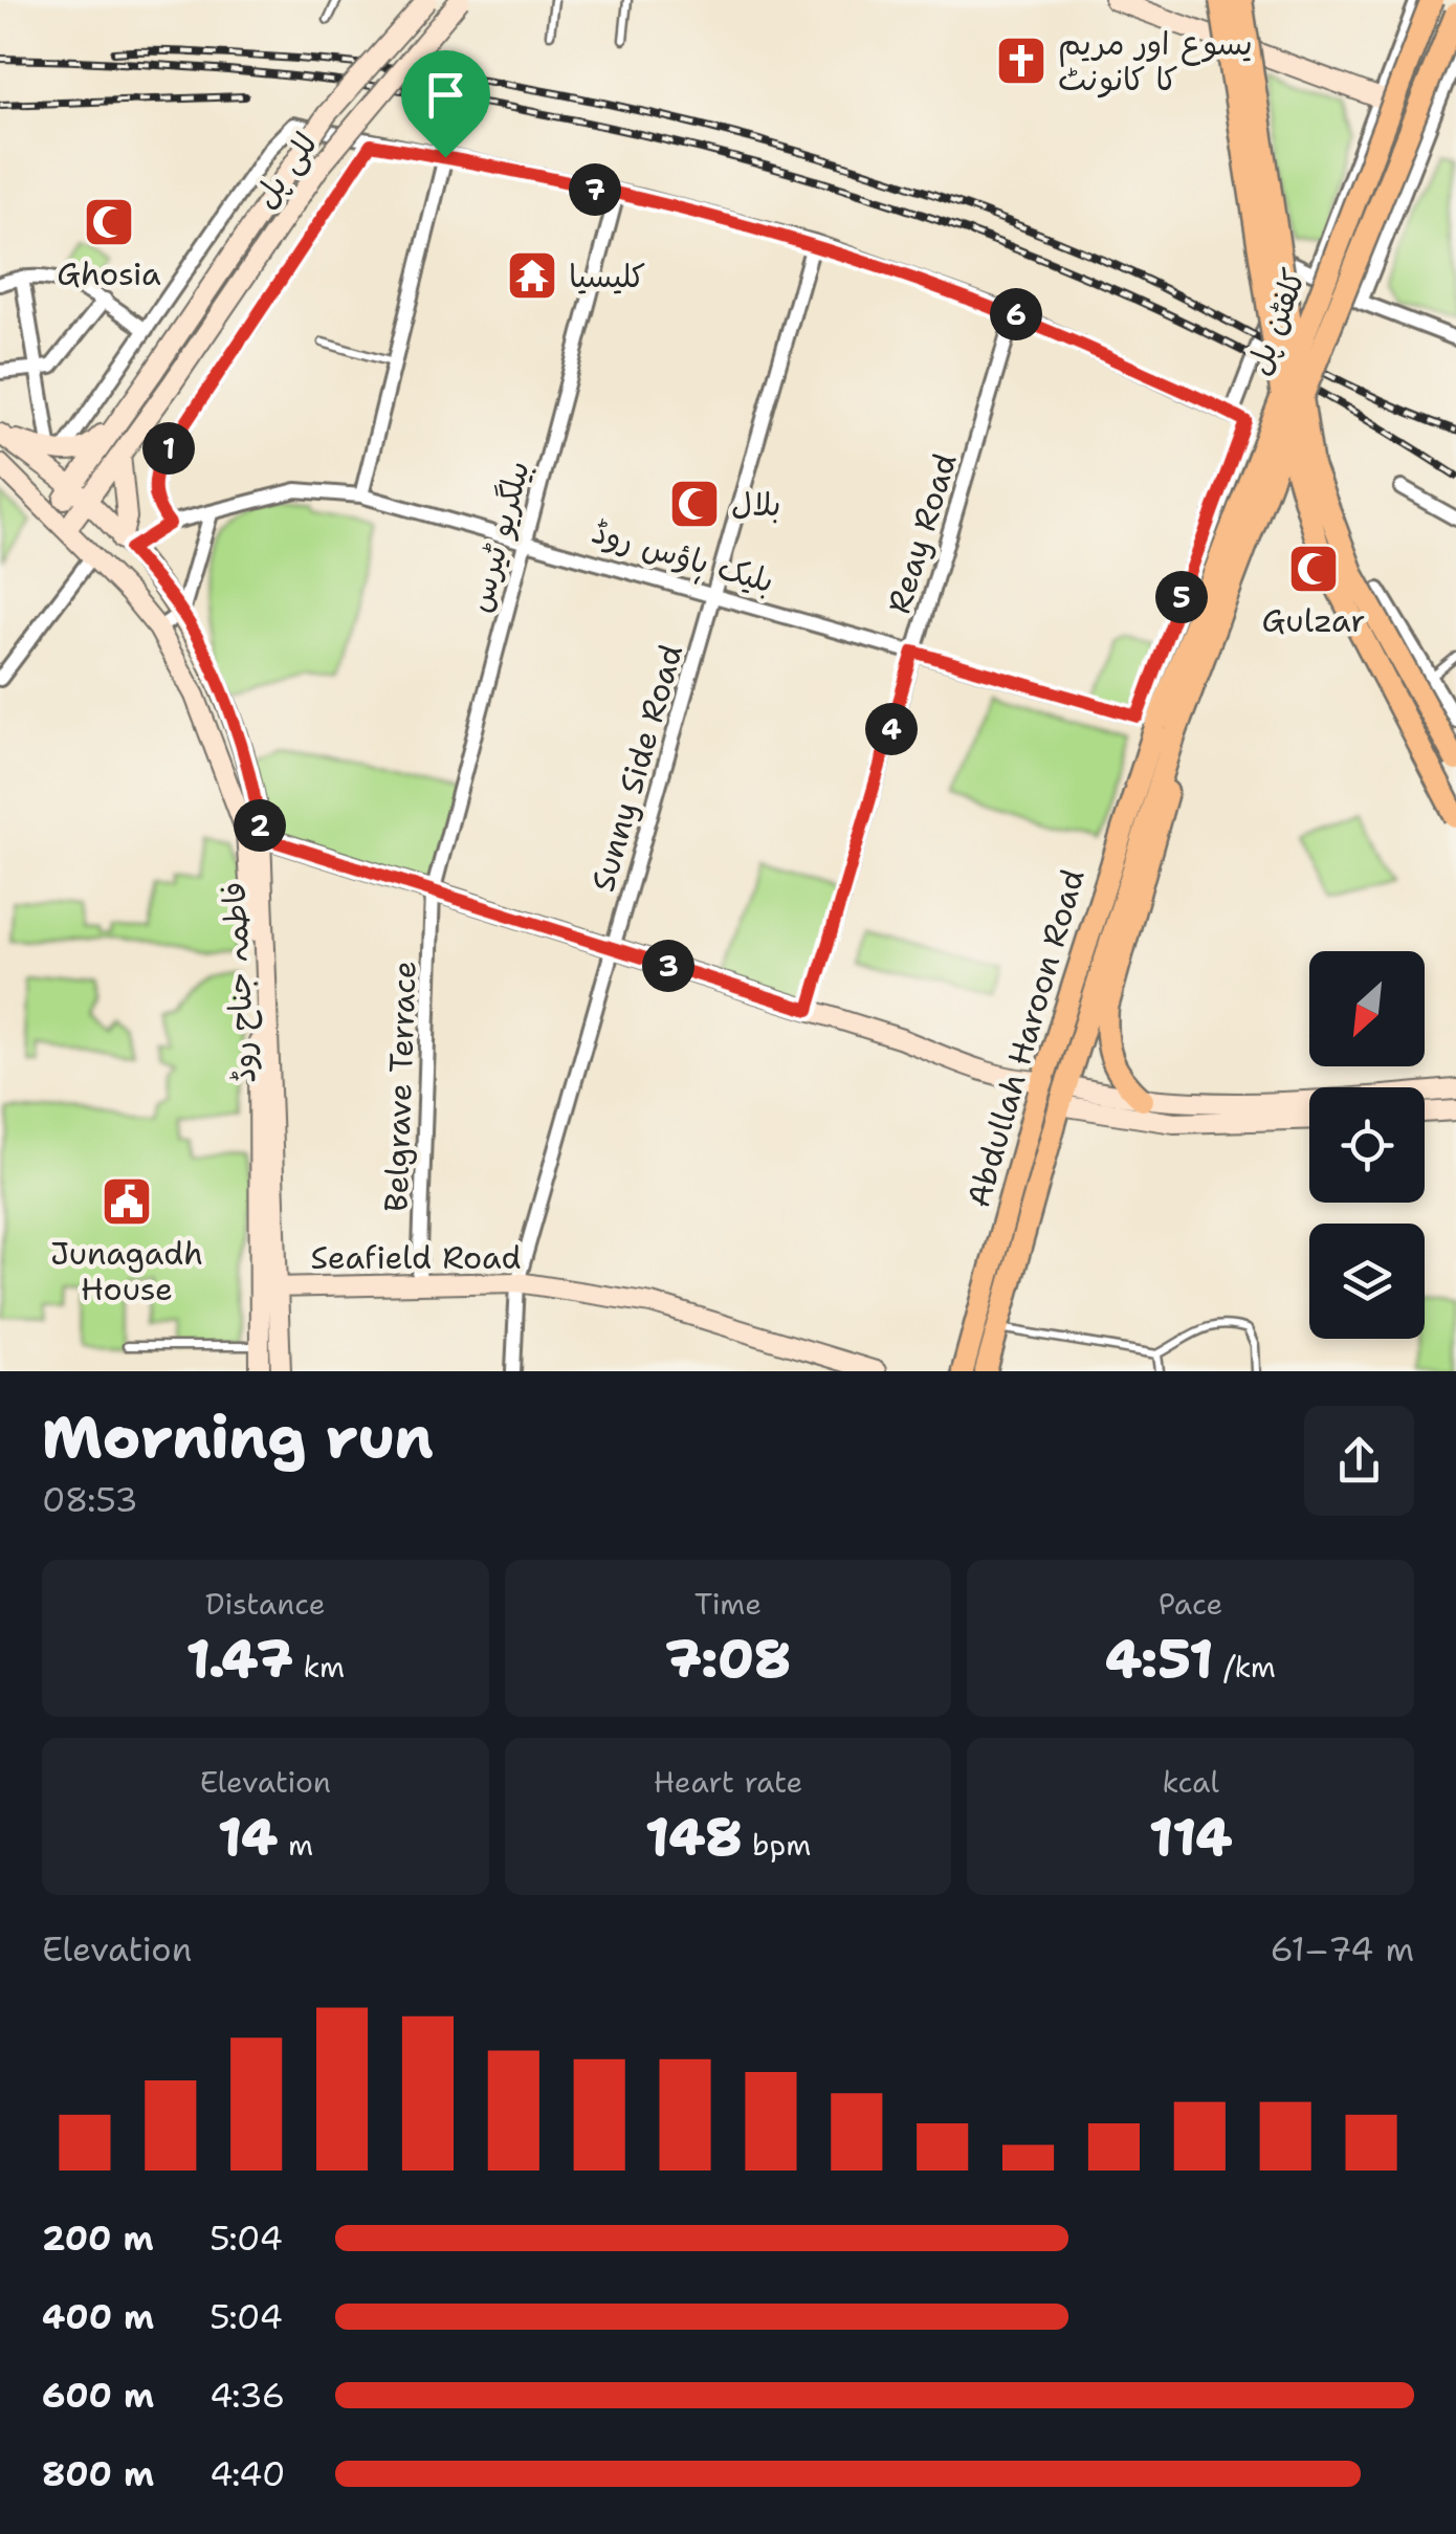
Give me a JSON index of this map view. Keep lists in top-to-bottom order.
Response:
{
  "streets": {
    "main road": [
      "للی پل",
      "کلفٹن پل",
      "فاطمہ جناح روڈ",
      "Abdullah Haroon Road",
      "Seafield Road"
    ],
    "street": [
      "Reay Road",
      "بیلگریو ٹیرس",
      "بلیک ہاؤس روڈ",
      "Sunny Side Road",
      "Belgrave Terrace"
    ]
  },
  "crossings": [
    ["للی پل", "فاطمہ جناح روڈ"],
    ["کلفٹن پل", "بلیک ہاؤس روڈ"],
    ["کلفٹن پل", "Abdullah Haroon Road"],
    ["Reay Road", "بلیک ہاؤس روڈ"],
    ["بیلگریو ٹیرس", "بلیک ہاؤس روڈ"],
    ["بیلگریو ٹیرس", "Belgrave Terrace"],
    ["بلیک ہاؤس روڈ", "Sunny Side Road"],
    ["بلیک ہاؤس روڈ", "فاطمہ جناح روڈ"],
    ["بلیک ہاؤس روڈ", "Abdullah Haroon Road"],
    ["Sunny Side Road", "Seafield Road"],
    ["فاطمہ جناح روڈ", "Seafield Road"],
    ["Belgrave Terrace", "Seafield Road"]
  ],
  "places": {
    "church": ["یسوع اور مریم کا کانونٹ"],
    "mosque": ["Ghosia", "بلال", "Gulzar"],
    "temple": ["کلیسیا"],
    "public building": ["Junagadh House"]
  },
  "north": "bottom left",
  "page": {
    "pins": [
      "7",
      "6",
      "1",
      "5",
      "4",
      "2",
      "3"
    ],
    "heading": ["Morning run", "08:53"],
    "stats": [
      ["Distance", "1.47 km"],
      ["Time", "7:08"],
      ["Pace", "4:51 /km"],
      ["Elevation", "14 m"],
      ["Heart rate", "148 bpm"],
      ["kcal", "114"]
    ],
    "chart": ["Elevation", "61–74 m"],
    "list": [
      {
        "name": "200 m",
        "note": "5:04"
      },
      {
        "name": "400 m",
        "note": "5:04"
      },
      {
        "name": "600 m",
        "note": "4:36"
      },
      {
        "name": "800 m",
        "note": "4:40"
      }
    ]
  }
}
